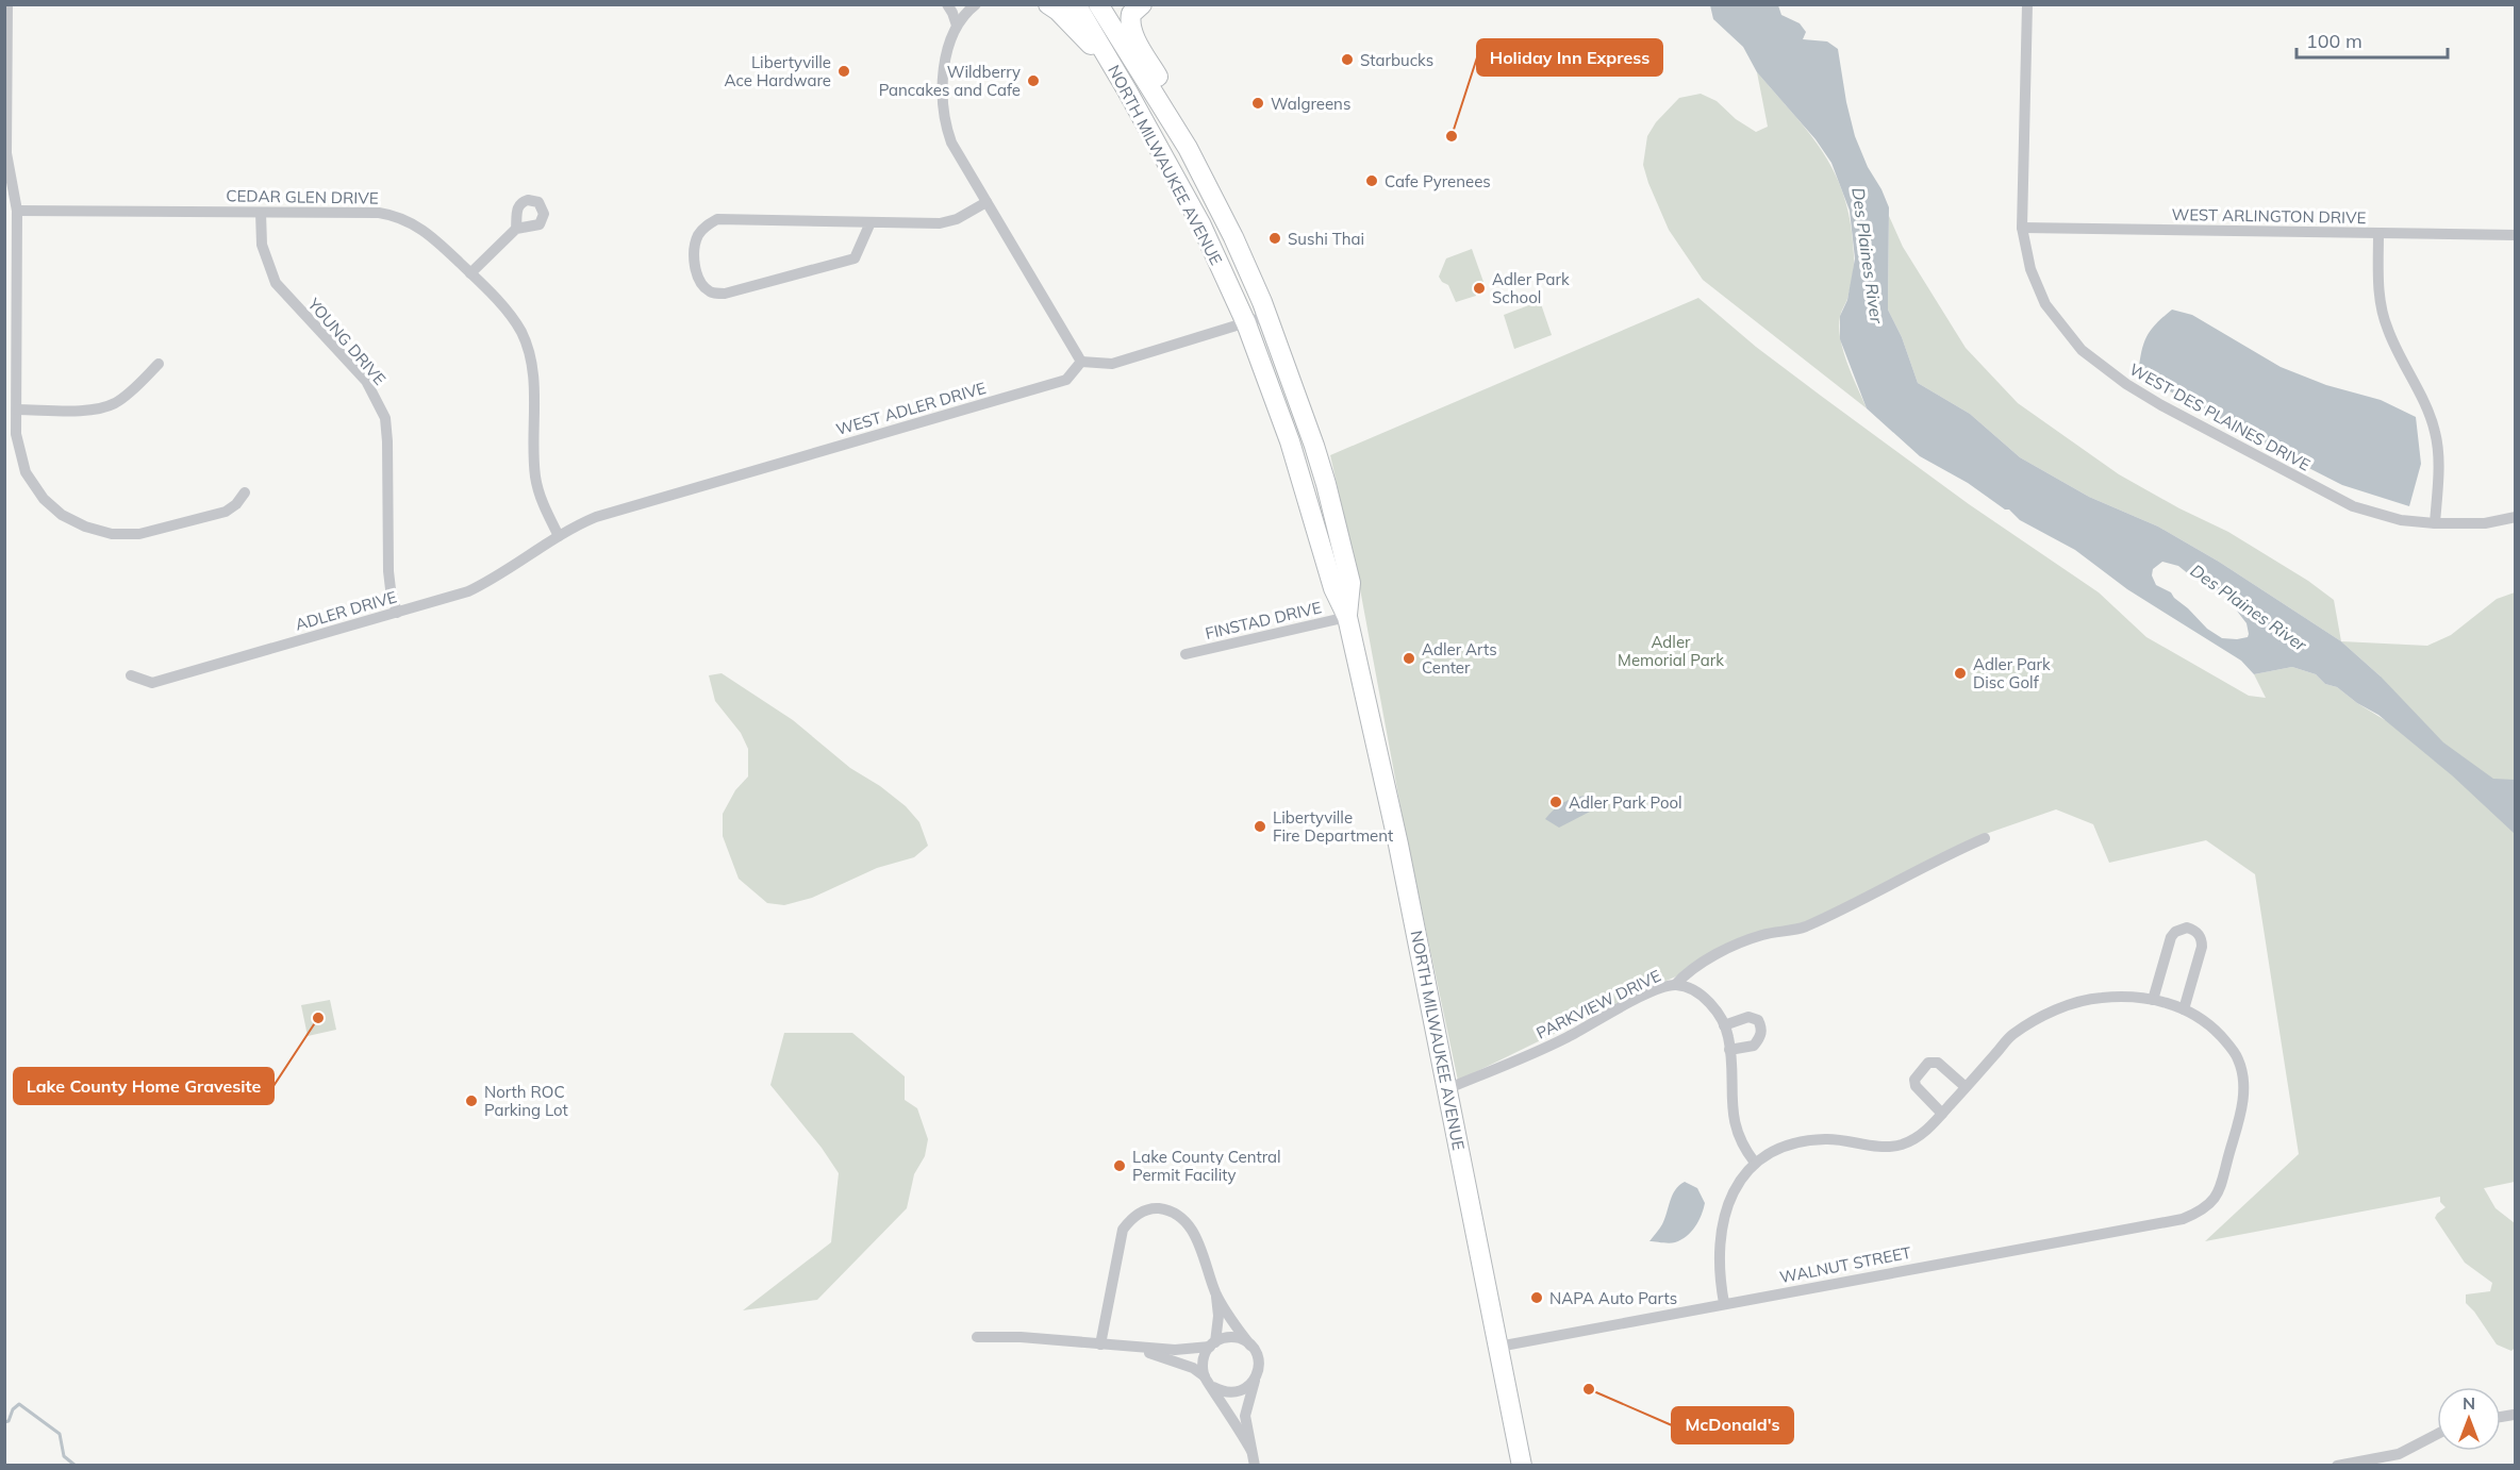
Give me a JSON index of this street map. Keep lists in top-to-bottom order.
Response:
{
  "streets": {
    "main road": ["NORTH MILWAUKEE AVENUE"],
    "street": [
      "CEDAR GLEN DRIVE",
      "WEST ARLINGTON DRIVE",
      "YOUNG DRIVE",
      "WEST ADLER DRIVE",
      "WEST DES PLAINES DRIVE",
      "ADLER DRIVE",
      "FINSTAD DRIVE",
      "PARKVIEW DRIVE",
      "WALNUT STREET"
    ]
  },
  "crossings": [
    ["NORTH MILWAUKEE AVENUE", "FINSTAD DRIVE"],
    ["NORTH MILWAUKEE AVENUE", "PARKVIEW DRIVE"],
    ["NORTH MILWAUKEE AVENUE", "WALNUT STREET"],
    ["CEDAR GLEN DRIVE", "YOUNG DRIVE"],
    ["CEDAR GLEN DRIVE", "WEST ADLER DRIVE"],
    ["CEDAR GLEN DRIVE", "ADLER DRIVE"],
    ["WEST ARLINGTON DRIVE", "WEST DES PLAINES DRIVE"],
    ["YOUNG DRIVE", "ADLER DRIVE"],
    ["WEST ADLER DRIVE", "ADLER DRIVE"]
  ],
  "water": ["Des Plaines River"],
  "parks": ["Adler Memorial Park"],
  "places": [
    "Starbucks",
    "Libertyville Ace Hardware",
    "Wildberry Pancakes and Cafe",
    "Walgreens",
    "Holiday Inn Express",
    "Cafe Pyrenees",
    "Sushi Thai",
    "Adler Park School",
    "Adler Arts Center",
    "Adler Park Disc Golf",
    "Adler Park Pool",
    "Libertyville Fire Department",
    "Lake County Home Gravesite",
    "North ROC Parking Lot",
    "Lake County Central Permit Facility",
    "NAPA Auto Parts",
    "McDonald's"
  ],
  "scale_bar": "100 m",
  "north": "top"
}
